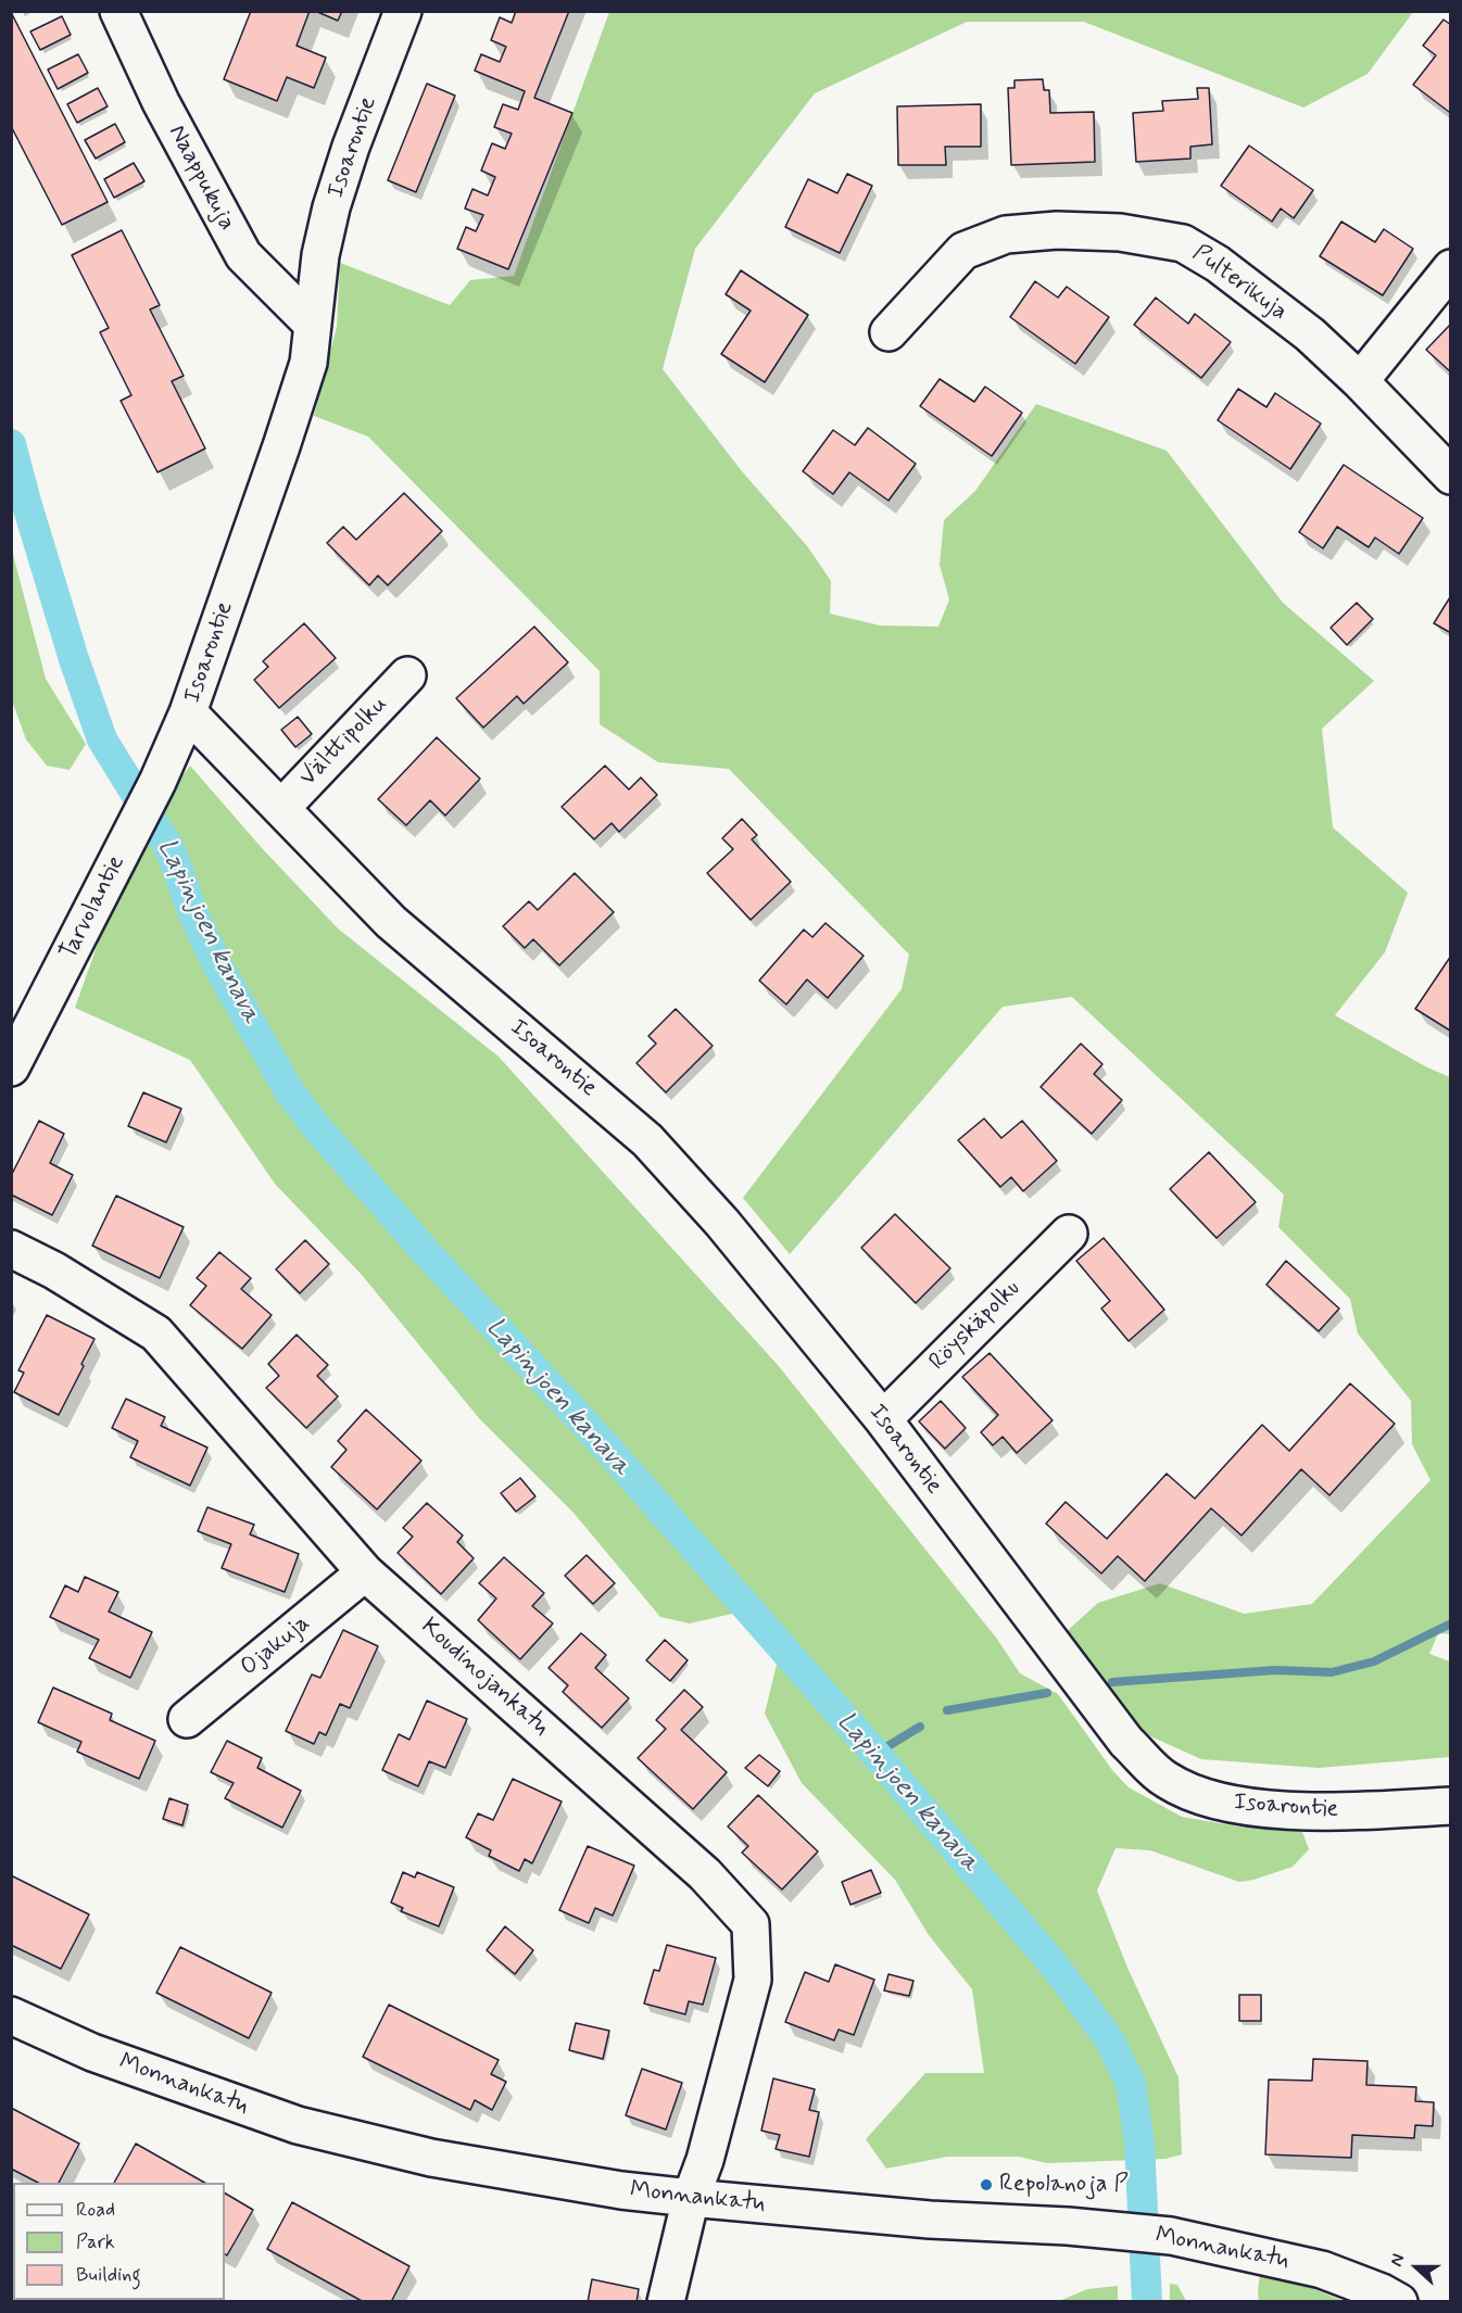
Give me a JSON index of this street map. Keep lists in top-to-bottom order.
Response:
{
  "streets": {
    "street": [
      "Isoarontie",
      "Naappukuja",
      "Pulterikuja",
      "Välttipolku",
      "Tarvolantie",
      "Röyskäpolku",
      "Ojakuja",
      "Koudinojankatu",
      "Monnankatu"
    ]
  },
  "crossings": [
    ["Isoarontie", "Naappukuja"],
    ["Isoarontie", "Välttipolku"],
    ["Isoarontie", "Tarvolantie"],
    ["Isoarontie", "Röyskäpolku"],
    ["Ojakuja", "Koudinojankatu"],
    ["Koudinojankatu", "Monnankatu"]
  ],
  "water": ["Lapinjoen kanava"],
  "places": ["Repolanoja P"],
  "legend": ["Road", "Park", "Building"],
  "north": "left"
}
